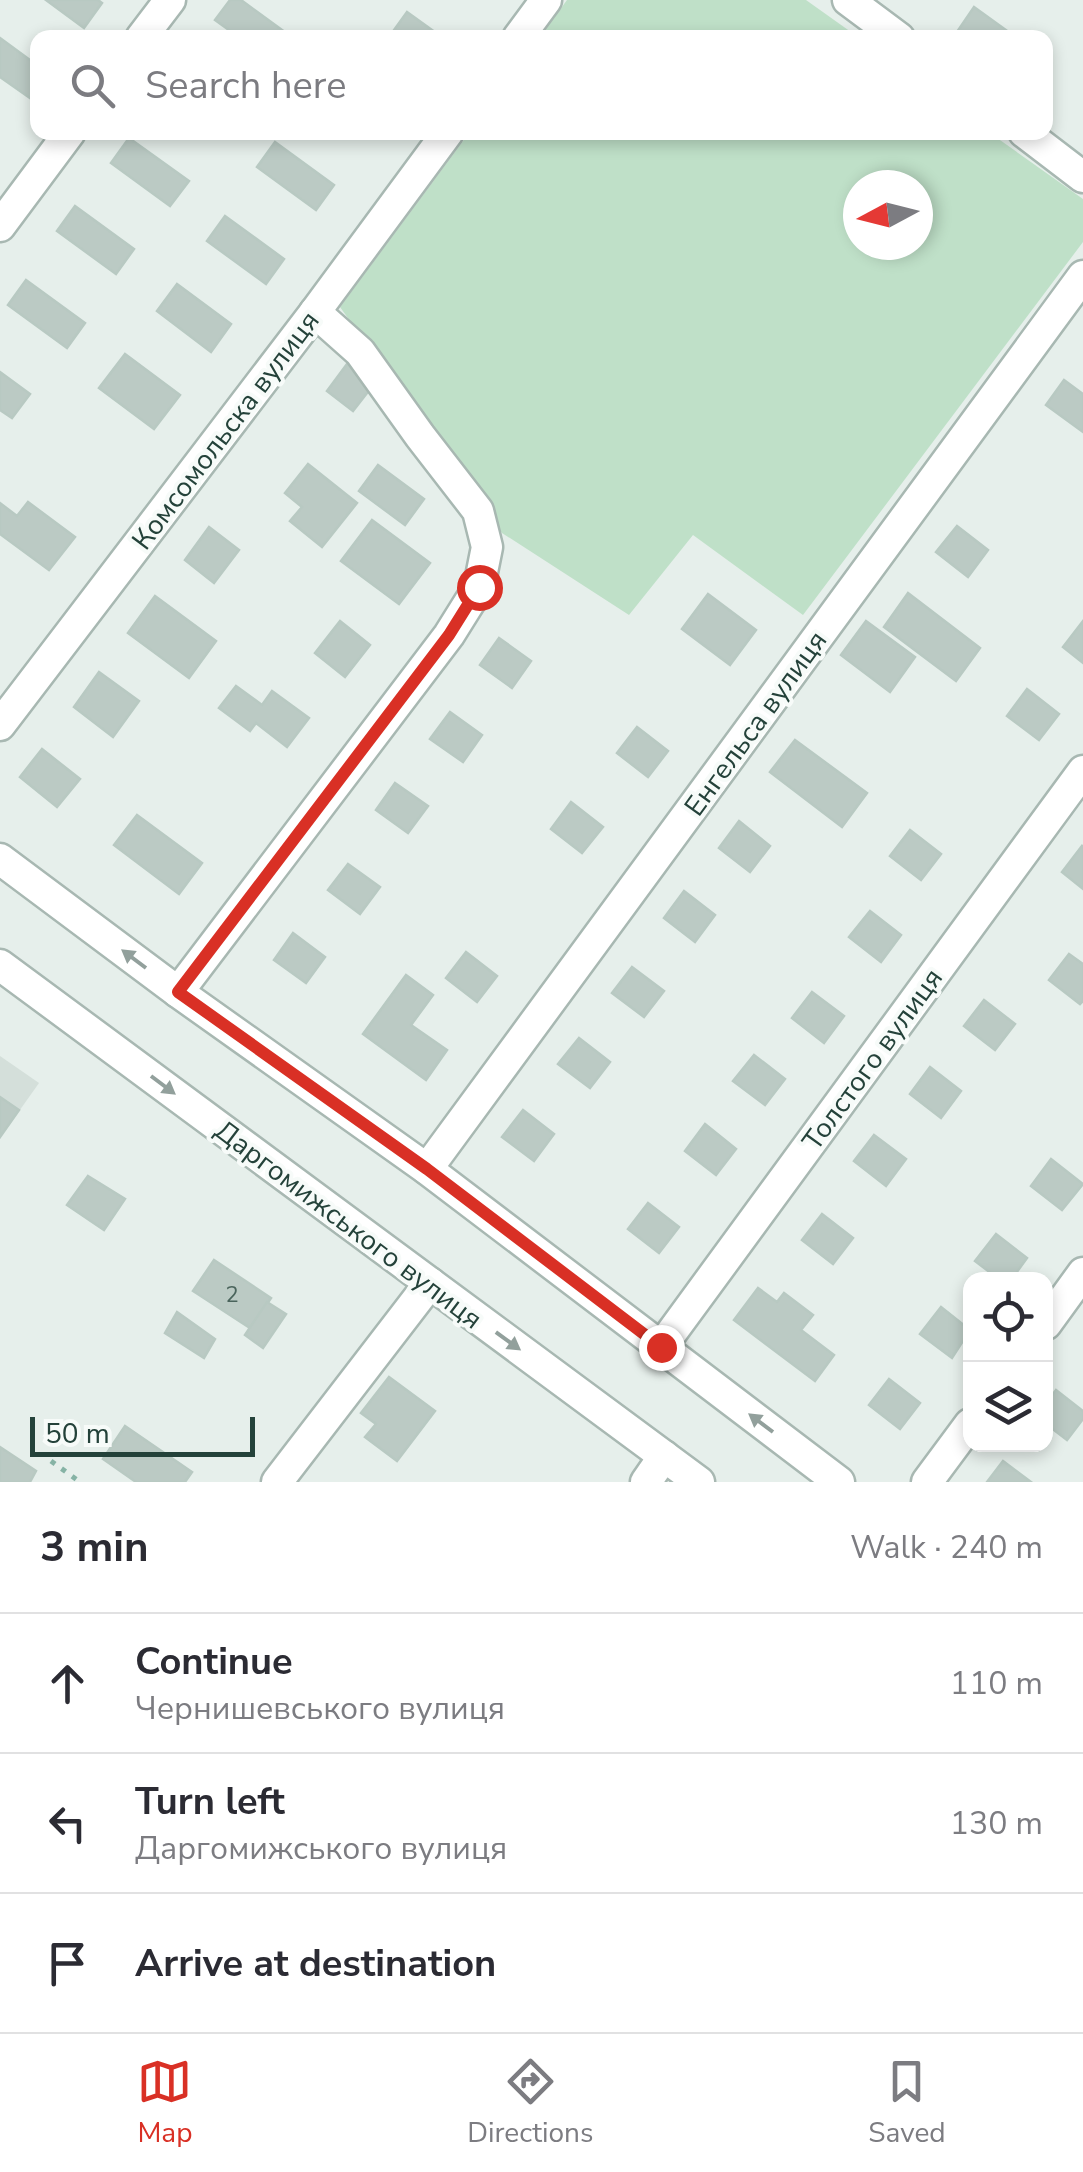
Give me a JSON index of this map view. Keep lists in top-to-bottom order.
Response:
{
  "streets": {
    "street": [
      "Комсомольска вулиця",
      "Енгельса вулиця",
      "Толстого вулиця",
      "Даргомижського вулиця"
    ]
  },
  "house_numbers": ["2"],
  "scale_bar": "50 m",
  "north": "left",
  "page": {
    "search": "Search here",
    "scale": "50 m",
    "heading": ["3 min", "Walk · 240 m"],
    "list": [
      ["Continue", "Чернишевського вулиця", "110 m"],
      ["Turn left", "Даргомижського вулиця", "130 m"],
      "Arrive at destination"
    ],
    "nav": ["Map", "Directions", "Saved"]
  }
}
